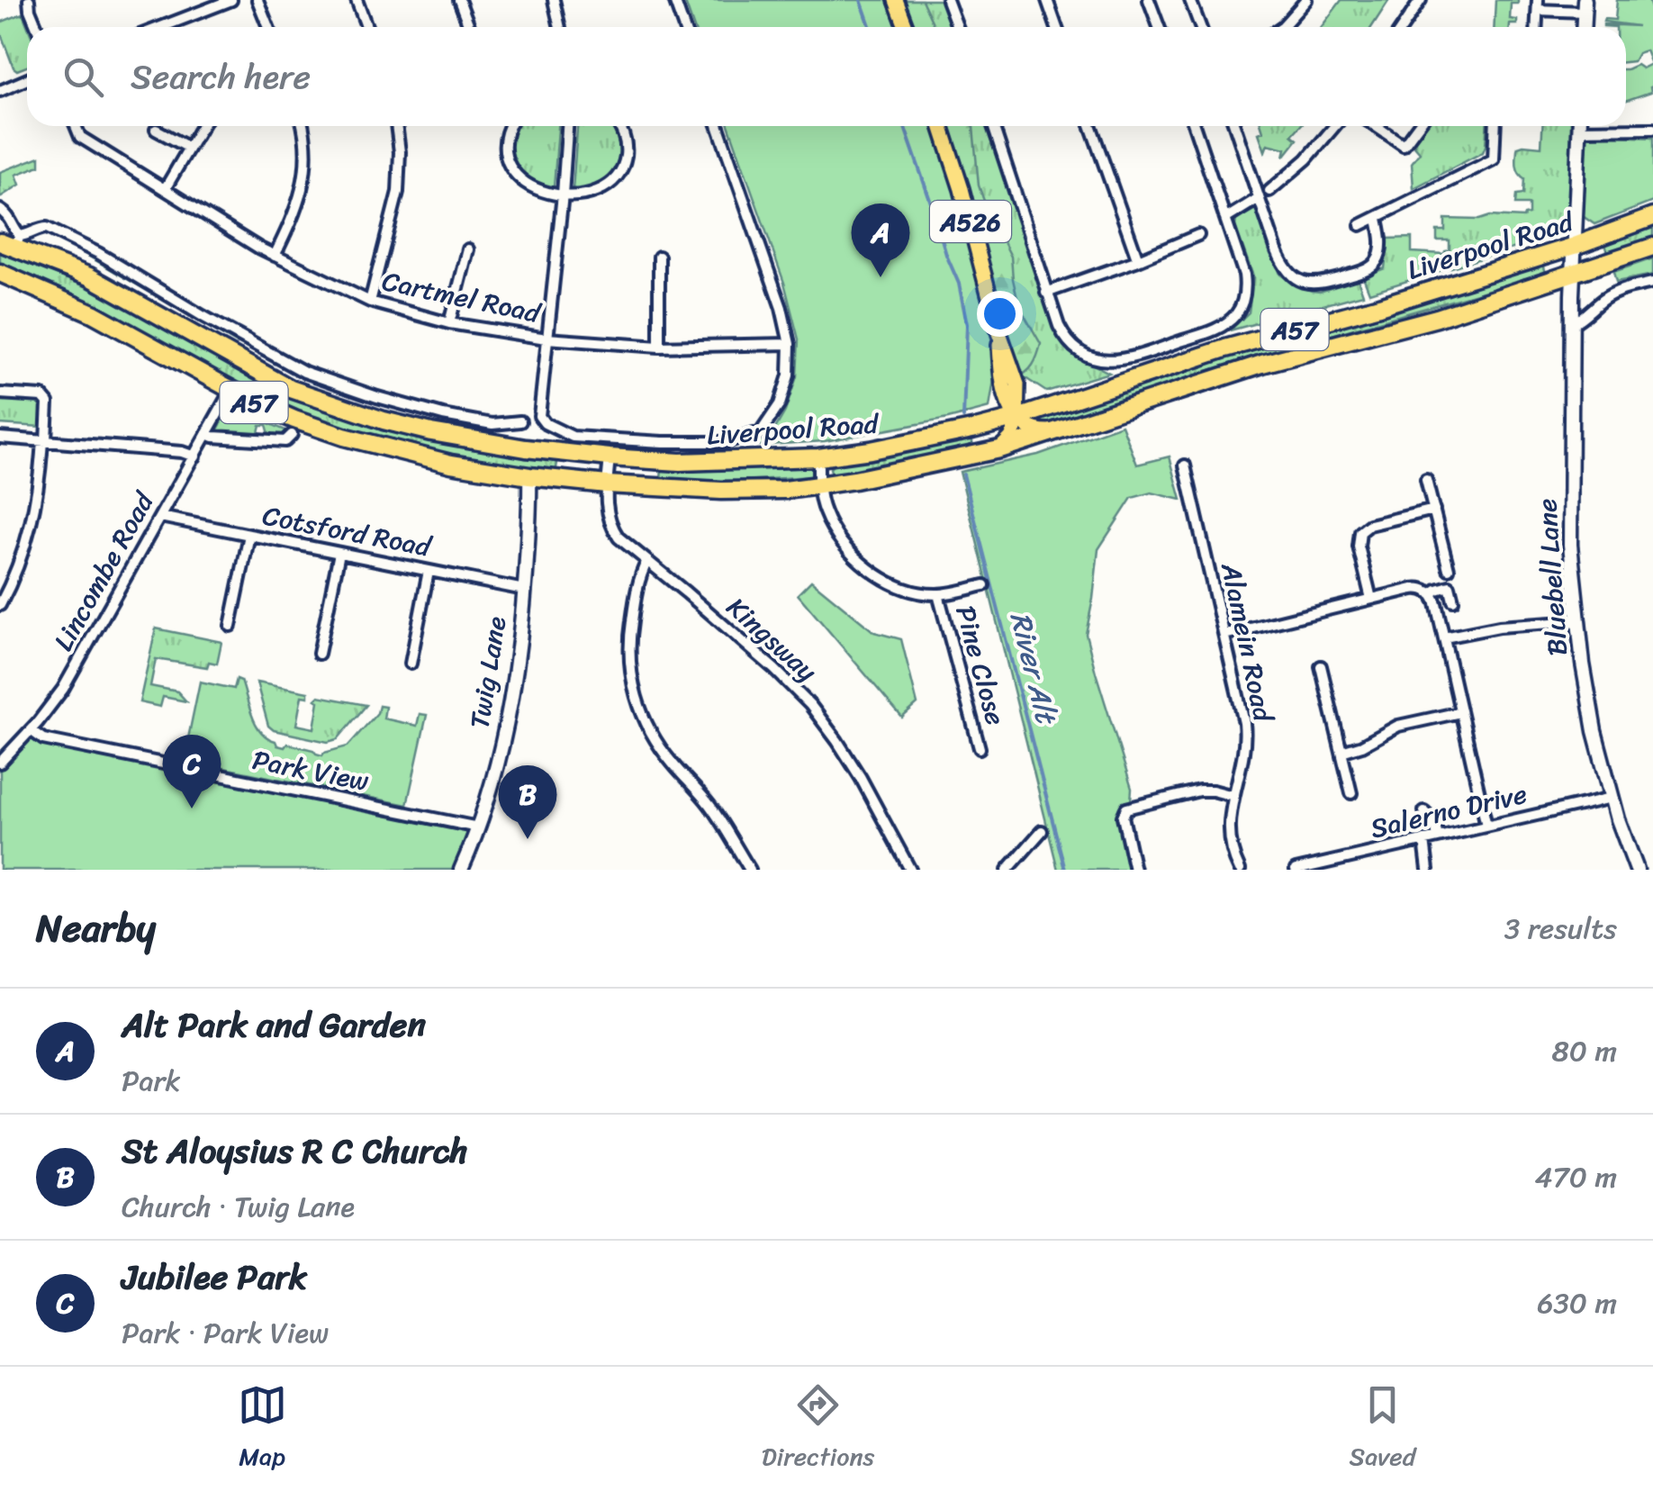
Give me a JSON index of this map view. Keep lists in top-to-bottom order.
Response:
{
  "streets": {
    "highway": ["Liverpool Road", "A57"],
    "main road": ["A526"],
    "street": [
      "Cartmel Road",
      "Cotsford Road",
      "Lincombe Road",
      "Bluebell Lane",
      "Kingsway",
      "Alamein Road",
      "Pine Close",
      "Twig Lane",
      "Park View",
      "Salerno Drive"
    ]
  },
  "crossings": [
    ["A526", "Liverpool Road"],
    ["Liverpool Road", "Cartmel Road"],
    ["Liverpool Road", "Lincombe Road"],
    ["Liverpool Road", "Bluebell Lane"],
    ["Liverpool Road", "Kingsway"],
    ["Liverpool Road", "Twig Lane"],
    ["Cotsford Road", "Lincombe Road"],
    ["Cotsford Road", "Twig Lane"],
    ["Lincombe Road", "Park View"],
    ["Bluebell Lane", "Salerno Drive"],
    ["Twig Lane", "Park View"]
  ],
  "water": ["River Alt"],
  "page": {
    "search": "Search here",
    "pins": ["A", "C", "B"],
    "heading": ["Nearby", "3 results"],
    "list": [
      {
        "mark": "A",
        "name": "Alt Park and Garden",
        "note": "Park",
        "value": "80 m"
      },
      {
        "mark": "B",
        "name": "St Aloysius R C Church",
        "note": "Church · Twig Lane",
        "value": "470 m"
      },
      {
        "mark": "C",
        "name": "Jubilee Park",
        "note": "Park · Park View",
        "value": "630 m"
      }
    ],
    "nav": ["Map", "Directions", "Saved"]
  }
}
